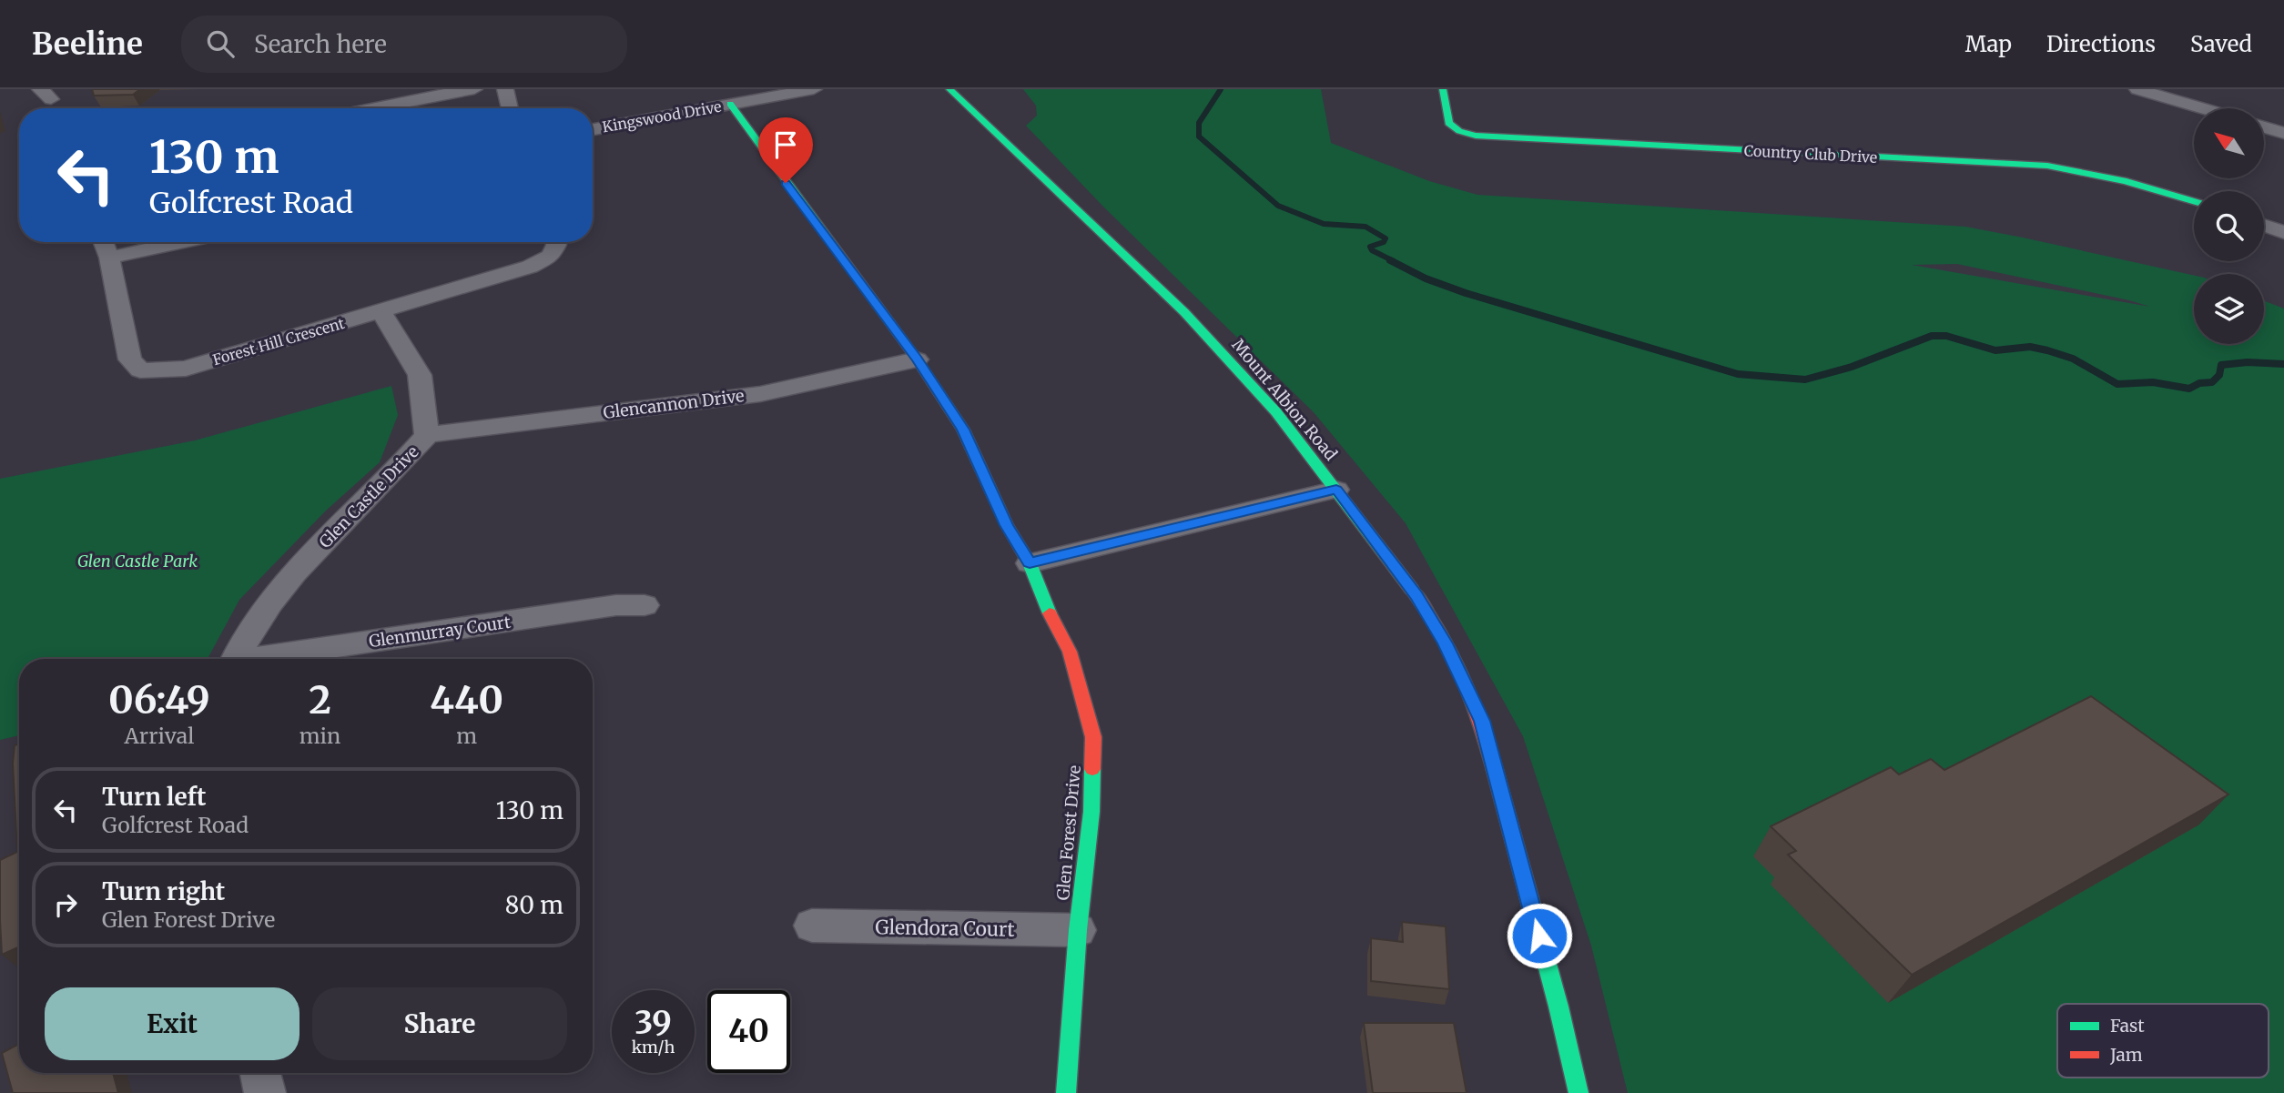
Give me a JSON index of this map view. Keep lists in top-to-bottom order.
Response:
{
  "streets": {
    "street": [
      "Kingswood Drive",
      "Country Club Drive",
      "Forest Hill Crescent",
      "Mount Albion Road",
      "Glencannon Drive",
      "Glen Castle Drive",
      "Glenmurray Court",
      "Glen Forest Drive",
      "Glendora Court"
    ]
  },
  "crossings": [
    ["Kingswood Drive", "Glen Forest Drive"],
    ["Forest Hill Crescent", "Glen Castle Drive"],
    ["Glencannon Drive", "Glen Castle Drive"],
    ["Glencannon Drive", "Glen Forest Drive"],
    ["Glen Forest Drive", "Glendora Court"]
  ],
  "parks": ["Glen Castle Park"],
  "legend": ["Fast", "Jam"],
  "north": "top left",
  "page": {
    "header": "Beeline",
    "search": "Search here",
    "nav": ["Map", "Directions", "Saved"],
    "turn": ["130 m", "Golfcrest Road"],
    "eta": [
      "06:49",
      "Arrival",
      "2",
      "min",
      "440",
      "m"
    ],
    "list": [
      {
        "name": "Turn left",
        "note": "Golfcrest Road",
        "value": "130 m"
      },
      {
        "name": "Turn right",
        "note": "Glen Forest Drive",
        "value": "80 m"
      }
    ],
    "buttons": ["Exit", "Share"],
    "speed": "39 km/h",
    "limit": "40"
  }
}
